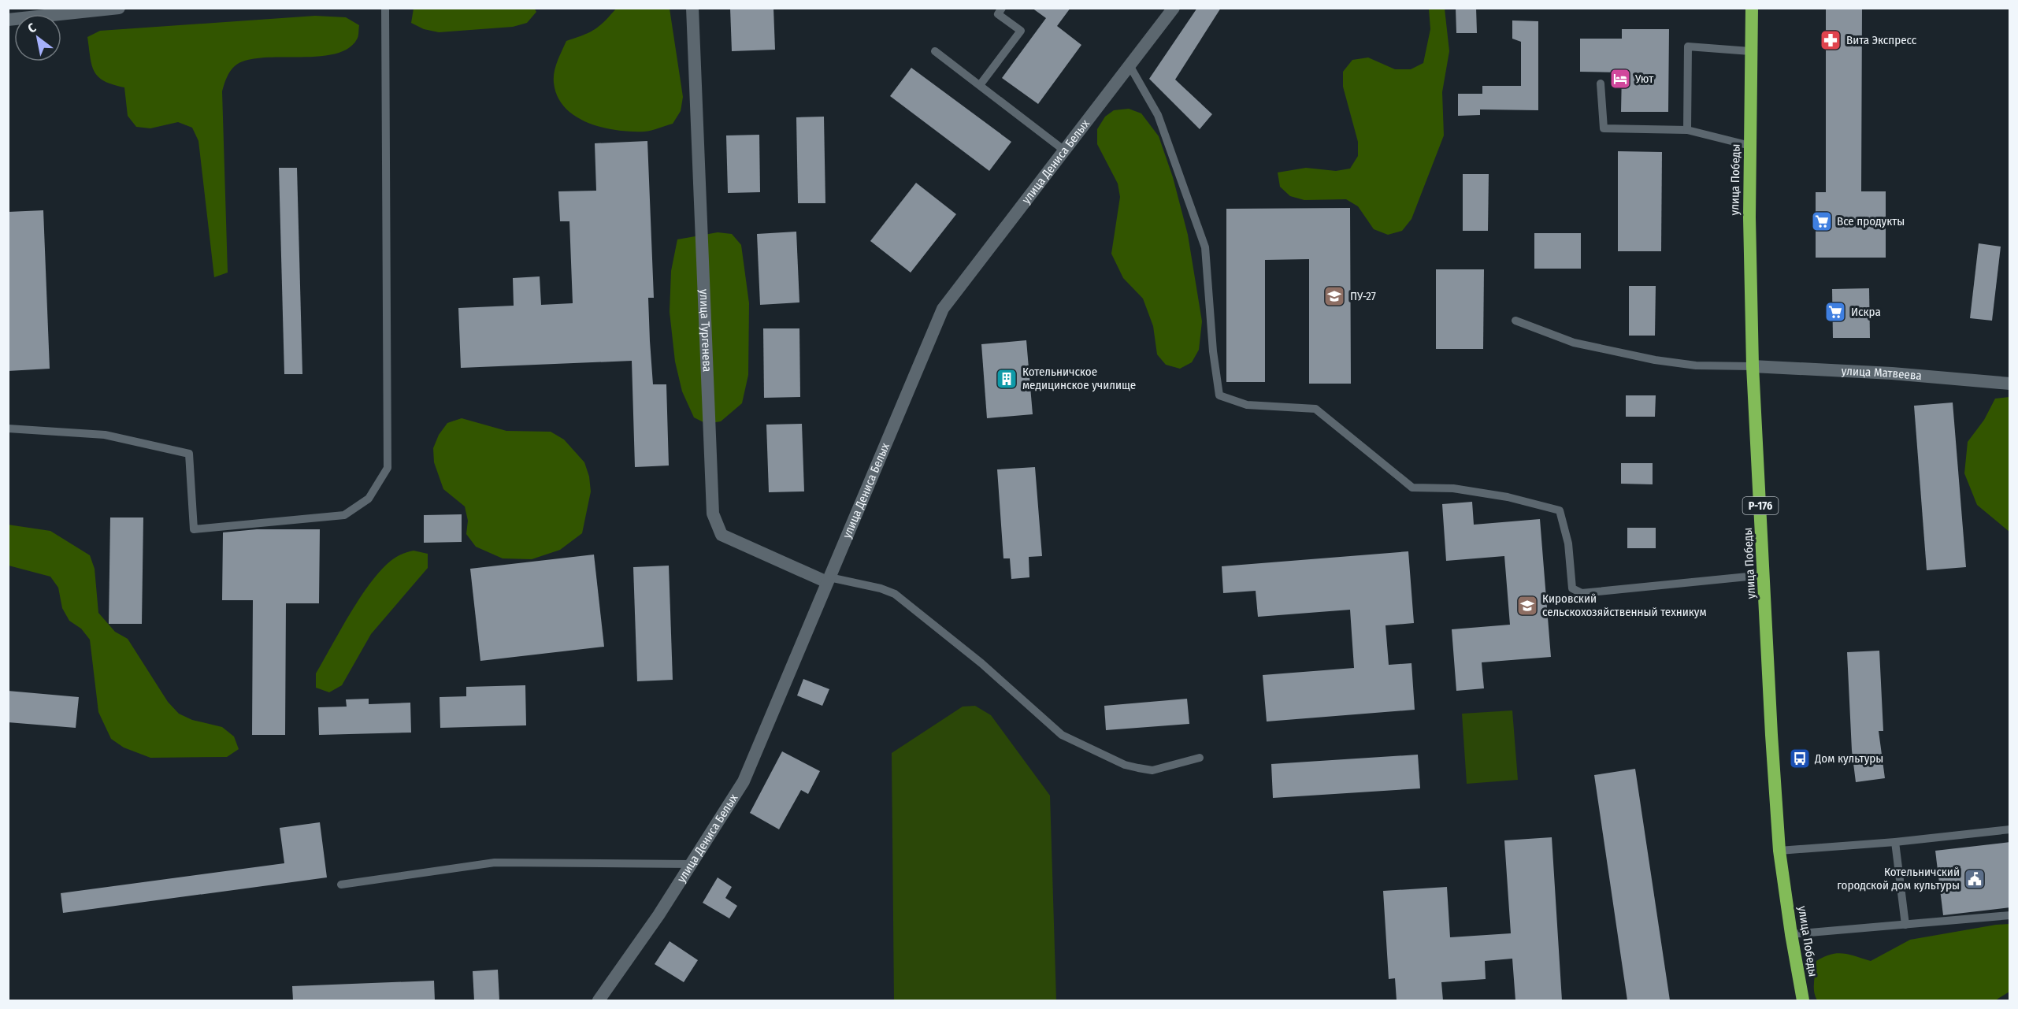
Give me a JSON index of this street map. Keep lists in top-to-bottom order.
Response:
{
  "streets": {
    "highway": ["улица Победы", "Р-176"],
    "street": ["улица Дениса Белых", "улица Тургенева", "улица Матвеева"]
  },
  "crossings": [
    ["улица Дениса Белых", "улица Тургенева"],
    ["улица Победы", "улица Матвеева"]
  ],
  "places": {
    "pharmacy": ["Вита Экспресс"],
    "hotel": ["Уют"],
    "supermarket": ["Все продукты", "Искра"],
    "school or university": ["ПУ-27", "Кировский сельскохозяйственный техникум"],
    "building": ["Котельничское медицинское училище"],
    "bus stop": ["Дом культуры"],
    "public building": ["Котельничский городской дом культуры"]
  },
  "north": "top left"
}
